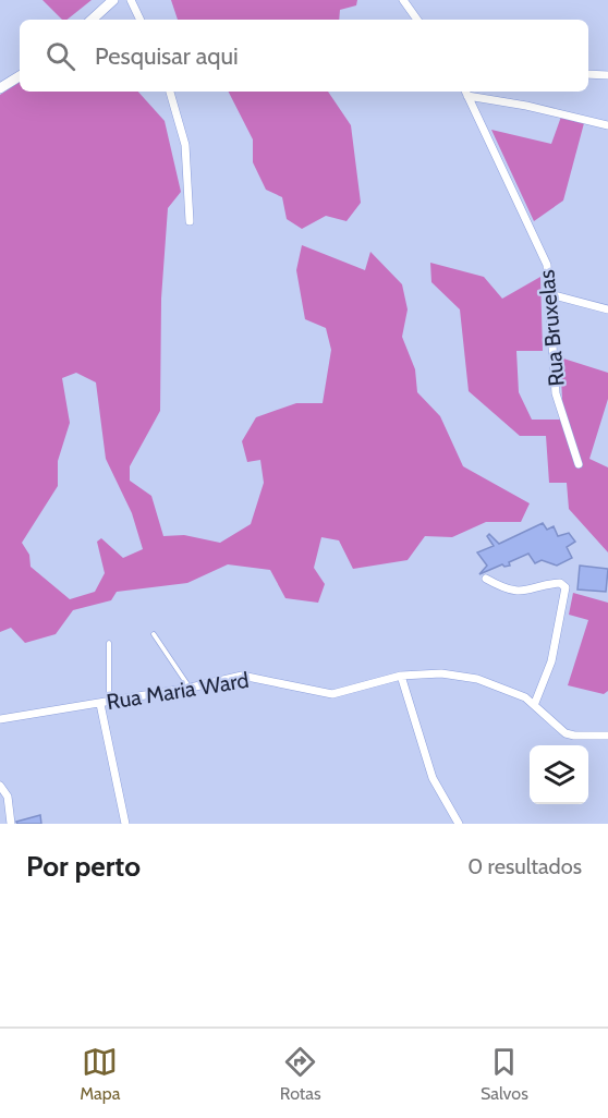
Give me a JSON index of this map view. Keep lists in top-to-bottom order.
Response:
{
  "streets": {
    "street": ["Rua Bruxelas", "Rua Maria Ward"]
  },
  "page": {
    "search": "Pesquisar aqui",
    "heading": ["Por perto", "0 resultados"],
    "nav": ["Mapa", "Rotas", "Salvos"]
  }
}
